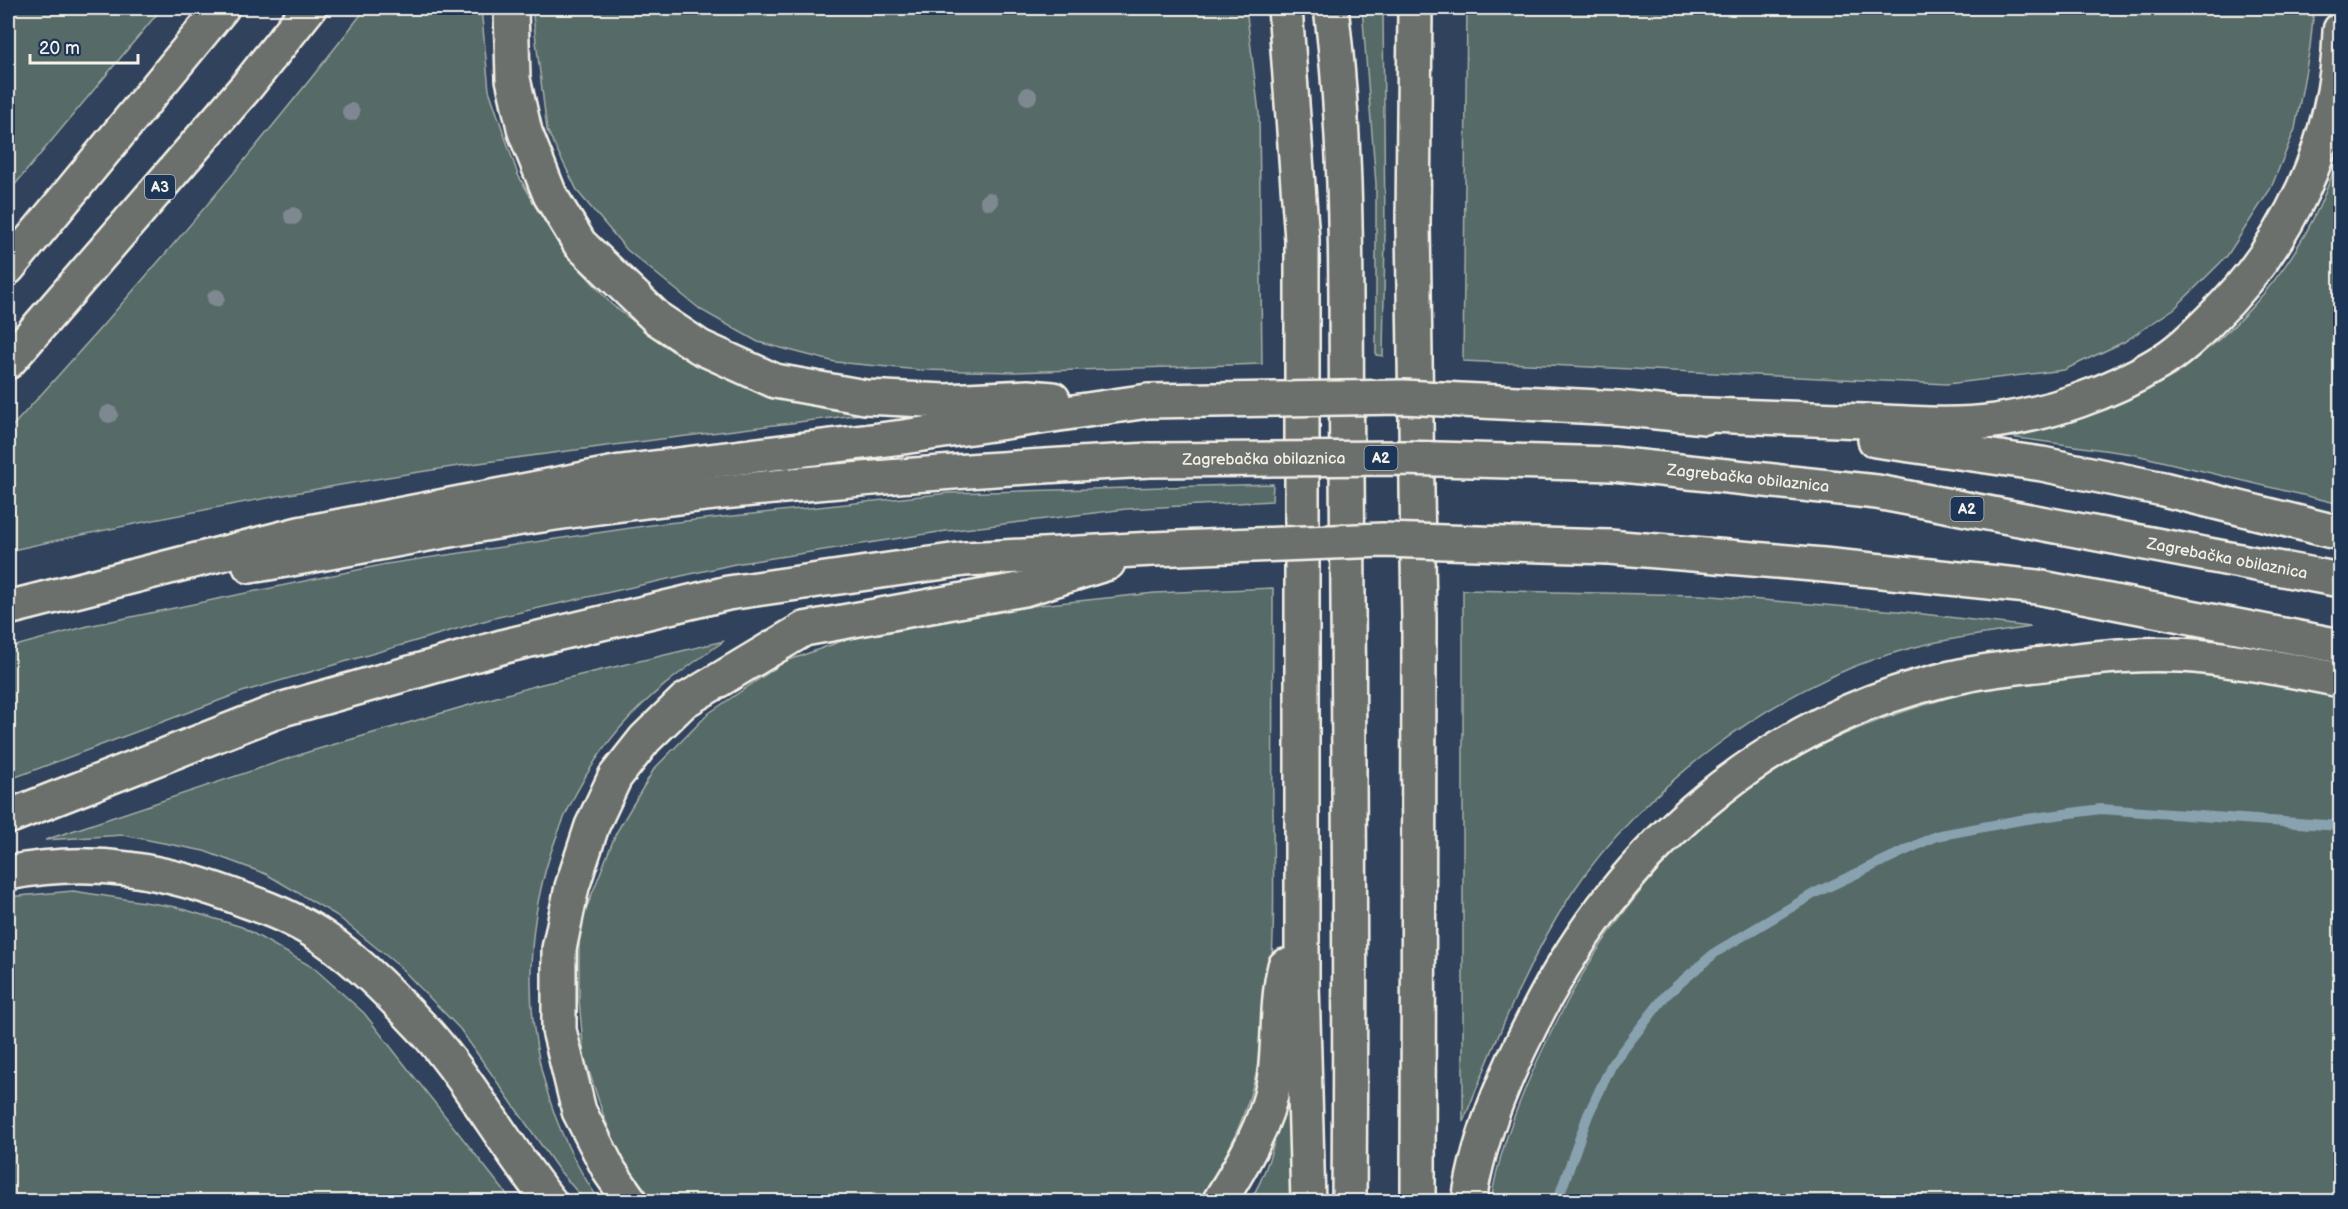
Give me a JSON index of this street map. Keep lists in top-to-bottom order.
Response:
{
  "streets": {
    "highway": ["A3", "A2", "Zagrebačka obilaznica"]
  },
  "scale_bar": "20 m"
}
